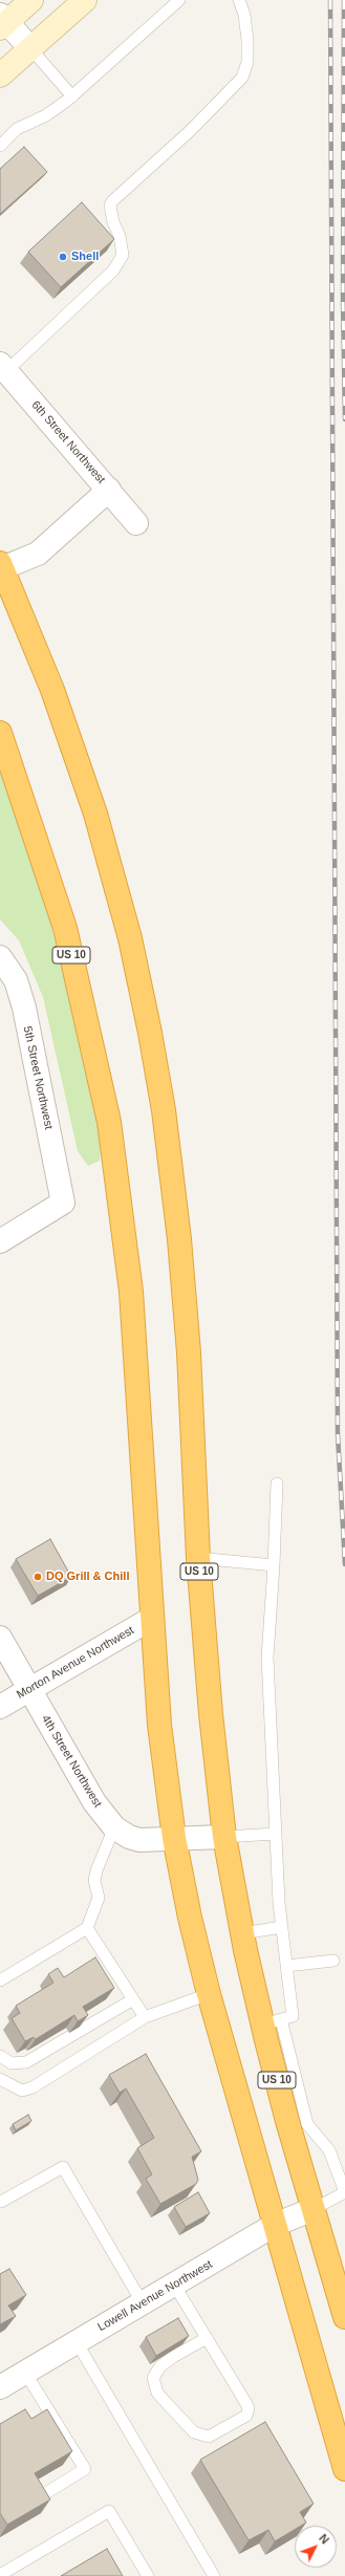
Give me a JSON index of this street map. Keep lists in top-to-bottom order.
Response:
{
  "streets": {
    "highway": ["US 10"],
    "street": [
      "6th Street Northwest",
      "5th Street Northwest",
      "Morton Avenue Northwest",
      "4th Street Northwest",
      "Lowell Avenue Northwest"
    ]
  },
  "crossings": [
    ["US 10", "Morton Avenue Northwest"],
    ["US 10", "4th Street Northwest"],
    ["US 10", "Lowell Avenue Northwest"],
    ["Morton Avenue Northwest", "4th Street Northwest"]
  ],
  "places": ["Shell", "DQ Grill & Chill"],
  "north": "top right"
}
